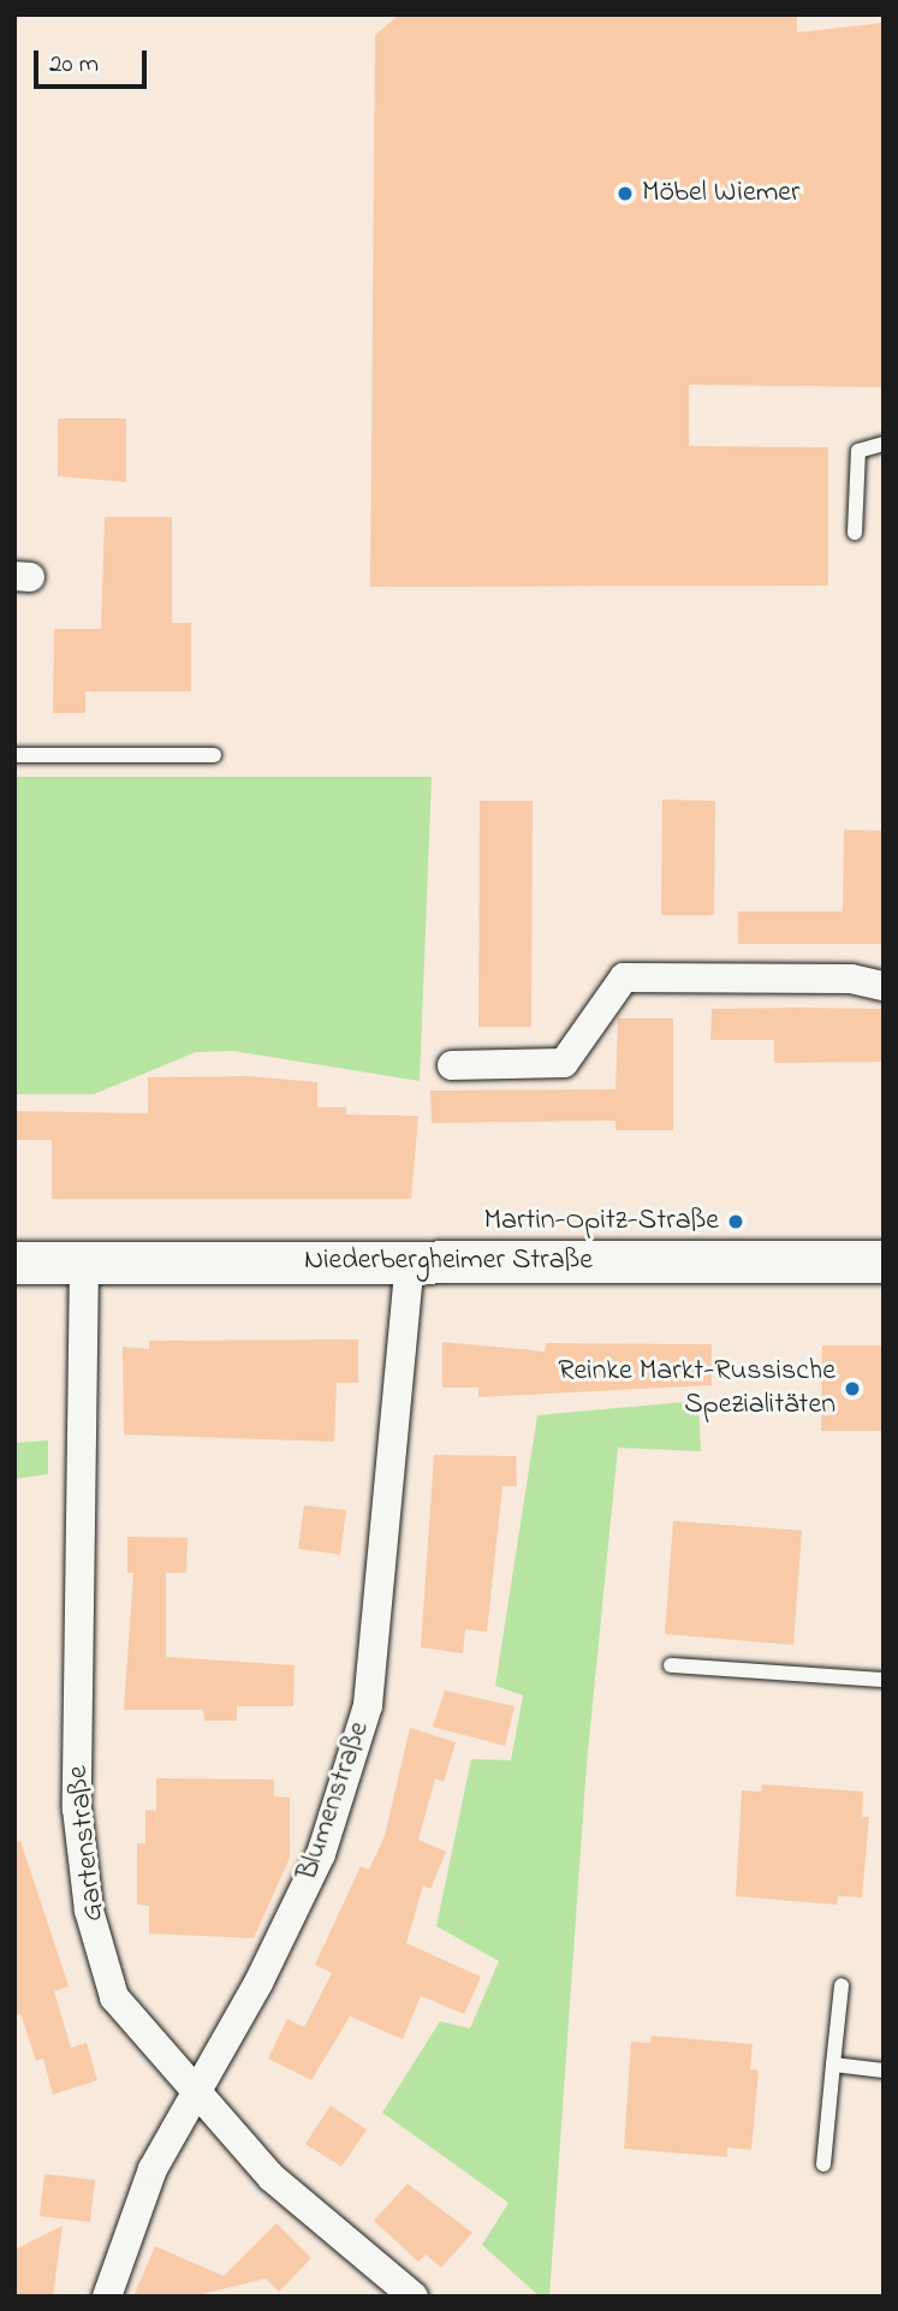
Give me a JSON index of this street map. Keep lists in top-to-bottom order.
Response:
{
  "streets": {
    "main road": ["Niederbergheimer Straße"],
    "street": ["Blumenstraße", "Gartenstraße"]
  },
  "crossings": [
    ["Niederbergheimer Straße", "Blumenstraße"],
    ["Niederbergheimer Straße", "Gartenstraße"],
    ["Blumenstraße", "Gartenstraße"]
  ],
  "places": ["Möbel Wiemer", "Martin-Opitz-Straße", "Reinke Markt-Russische Spezialitäten"],
  "scale_bar": "20 m"
}
